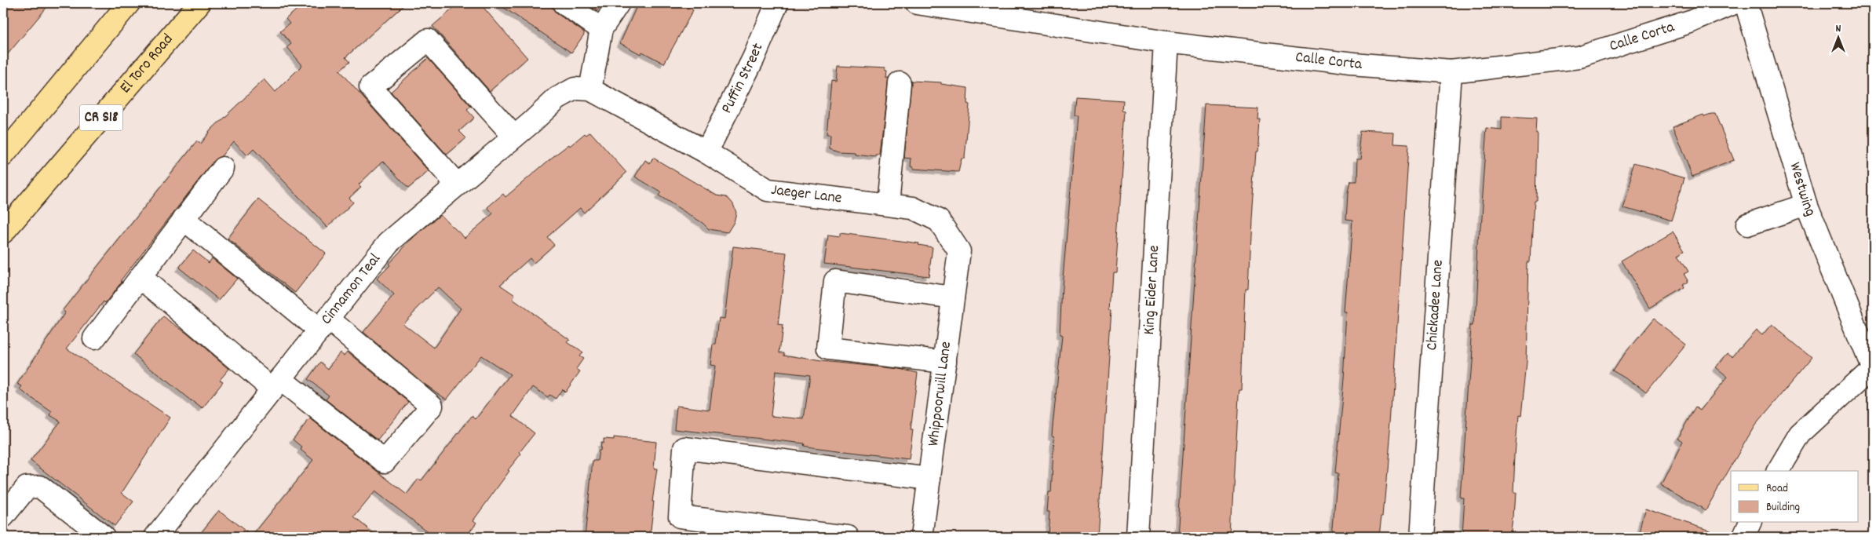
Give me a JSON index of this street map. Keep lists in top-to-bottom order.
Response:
{
  "streets": {
    "main road": ["El Toro Road", "CR S18"],
    "street": [
      "Calle Corta",
      "Puffin Street",
      "Westwing",
      "Jaeger Lane",
      "Cinnamon Teal",
      "King Eider Lane",
      "Chickadee Lane",
      "Whippoorwill Lane"
    ]
  },
  "crossings": [
    ["Calle Corta", "King Eider Lane"],
    ["Calle Corta", "Chickadee Lane"],
    ["Puffin Street", "Jaeger Lane"],
    ["Jaeger Lane", "Cinnamon Teal"],
    ["Jaeger Lane", "Whippoorwill Lane"]
  ],
  "legend": ["Road", "Building"],
  "north": "top"
}
